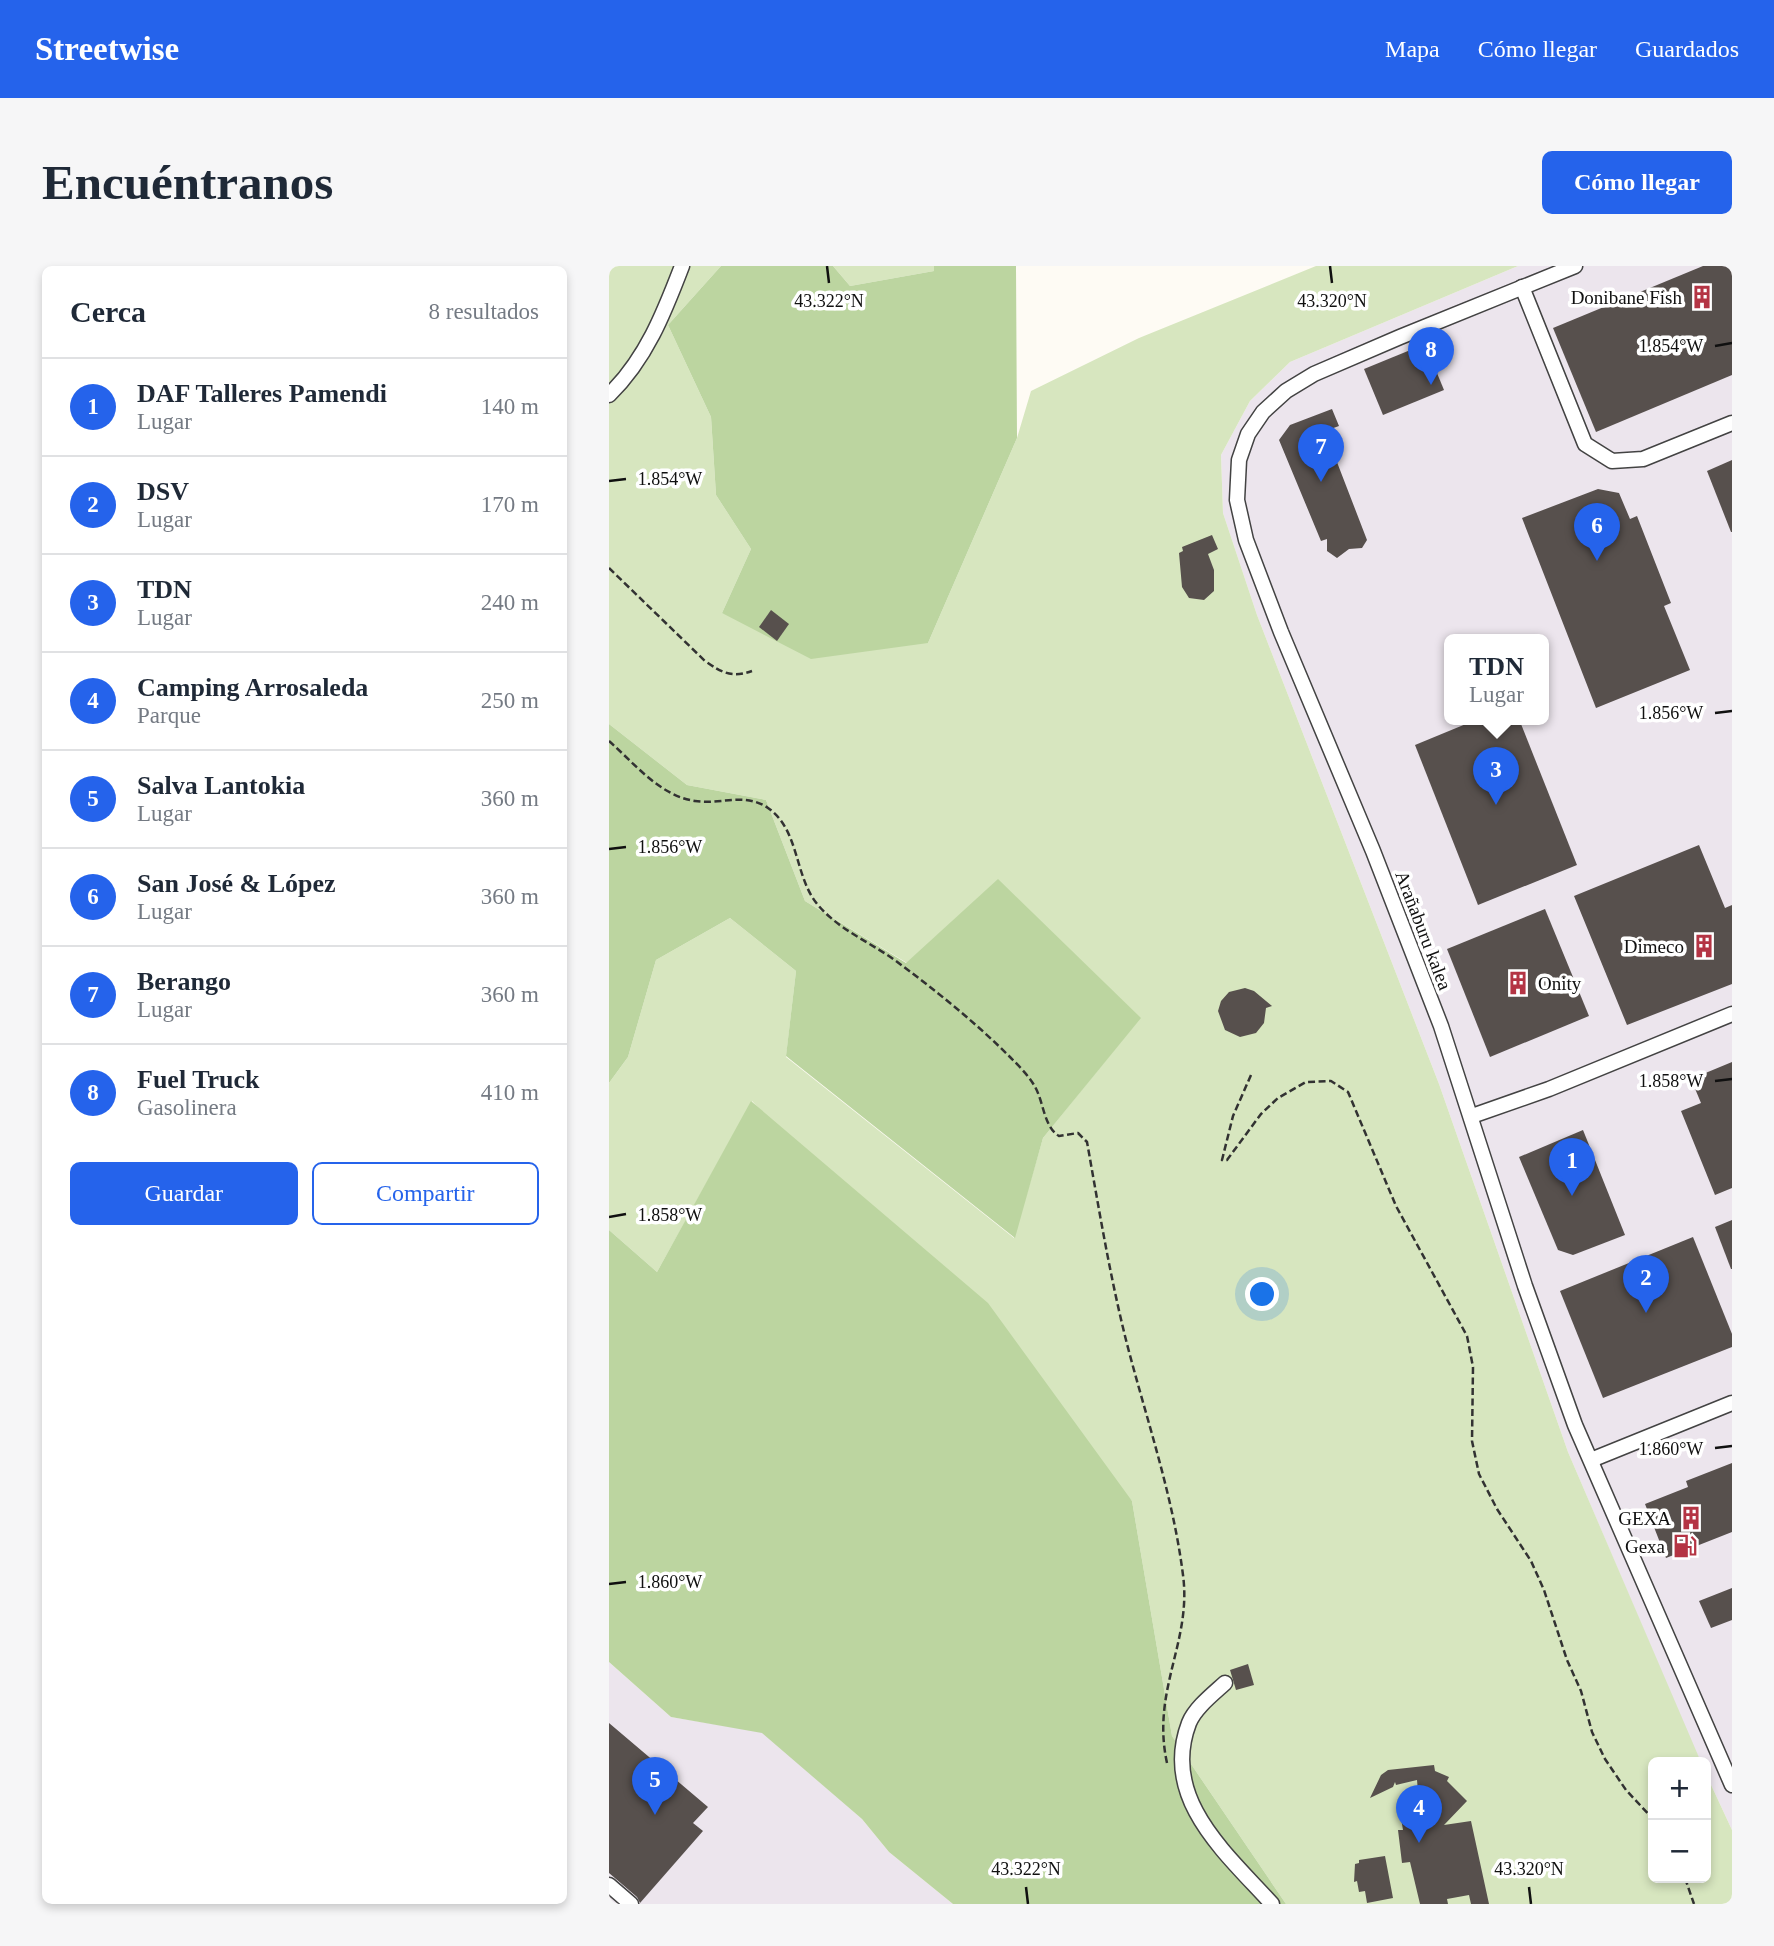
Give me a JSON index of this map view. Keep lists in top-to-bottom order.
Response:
{
  "streets": {
    "street": ["Arañaburu kalea"]
  },
  "places": {
    "building": [
      "Donibane Fish",
      "Dimeco",
      "Onity",
      "GEXA"
    ],
    "fuel station": ["Gexa"]
  },
  "page": {
    "header": "Streetwise",
    "nav": ["Mapa", "Cómo llegar", "Guardados"],
    "buttons": [
      "Cómo llegar",
      ["Guardar", "Compartir"]
    ],
    "title": "Encuéntranos",
    "heading": ["Cerca", "8 resultados"],
    "pins": [
      "8",
      "7",
      "6",
      "3",
      "1",
      "2",
      "5",
      "4"
    ],
    "list": [
      {
        "mark": "1",
        "name": "DAF Talleres Pamendi",
        "note": "Lugar",
        "value": "140 m"
      },
      {
        "mark": "2",
        "name": "DSV",
        "note": "Lugar",
        "value": "170 m"
      },
      {
        "mark": "3",
        "name": "TDN",
        "note": "Lugar",
        "value": "240 m"
      },
      {
        "mark": "4",
        "name": "Camping Arrosaleda",
        "note": "Parque",
        "value": "250 m"
      },
      {
        "mark": "5",
        "name": "Salva Lantokia",
        "note": "Lugar",
        "value": "360 m"
      },
      {
        "mark": "6",
        "name": "San José & López",
        "note": "Lugar",
        "value": "360 m"
      },
      {
        "mark": "7",
        "name": "Berango",
        "note": "Lugar",
        "value": "360 m"
      },
      {
        "mark": "8",
        "name": "Fuel Truck",
        "note": "Gasolinera",
        "value": "410 m"
      }
    ],
    "popup": ["TDN", "Lugar"],
    "map_buttons": ["+", "−"]
  },
  "coordinates": [
    "43.322°N",
    "43.320°N",
    "1.854°W",
    "1.856°W",
    "1.858°W",
    "1.860°W"
  ]
}
